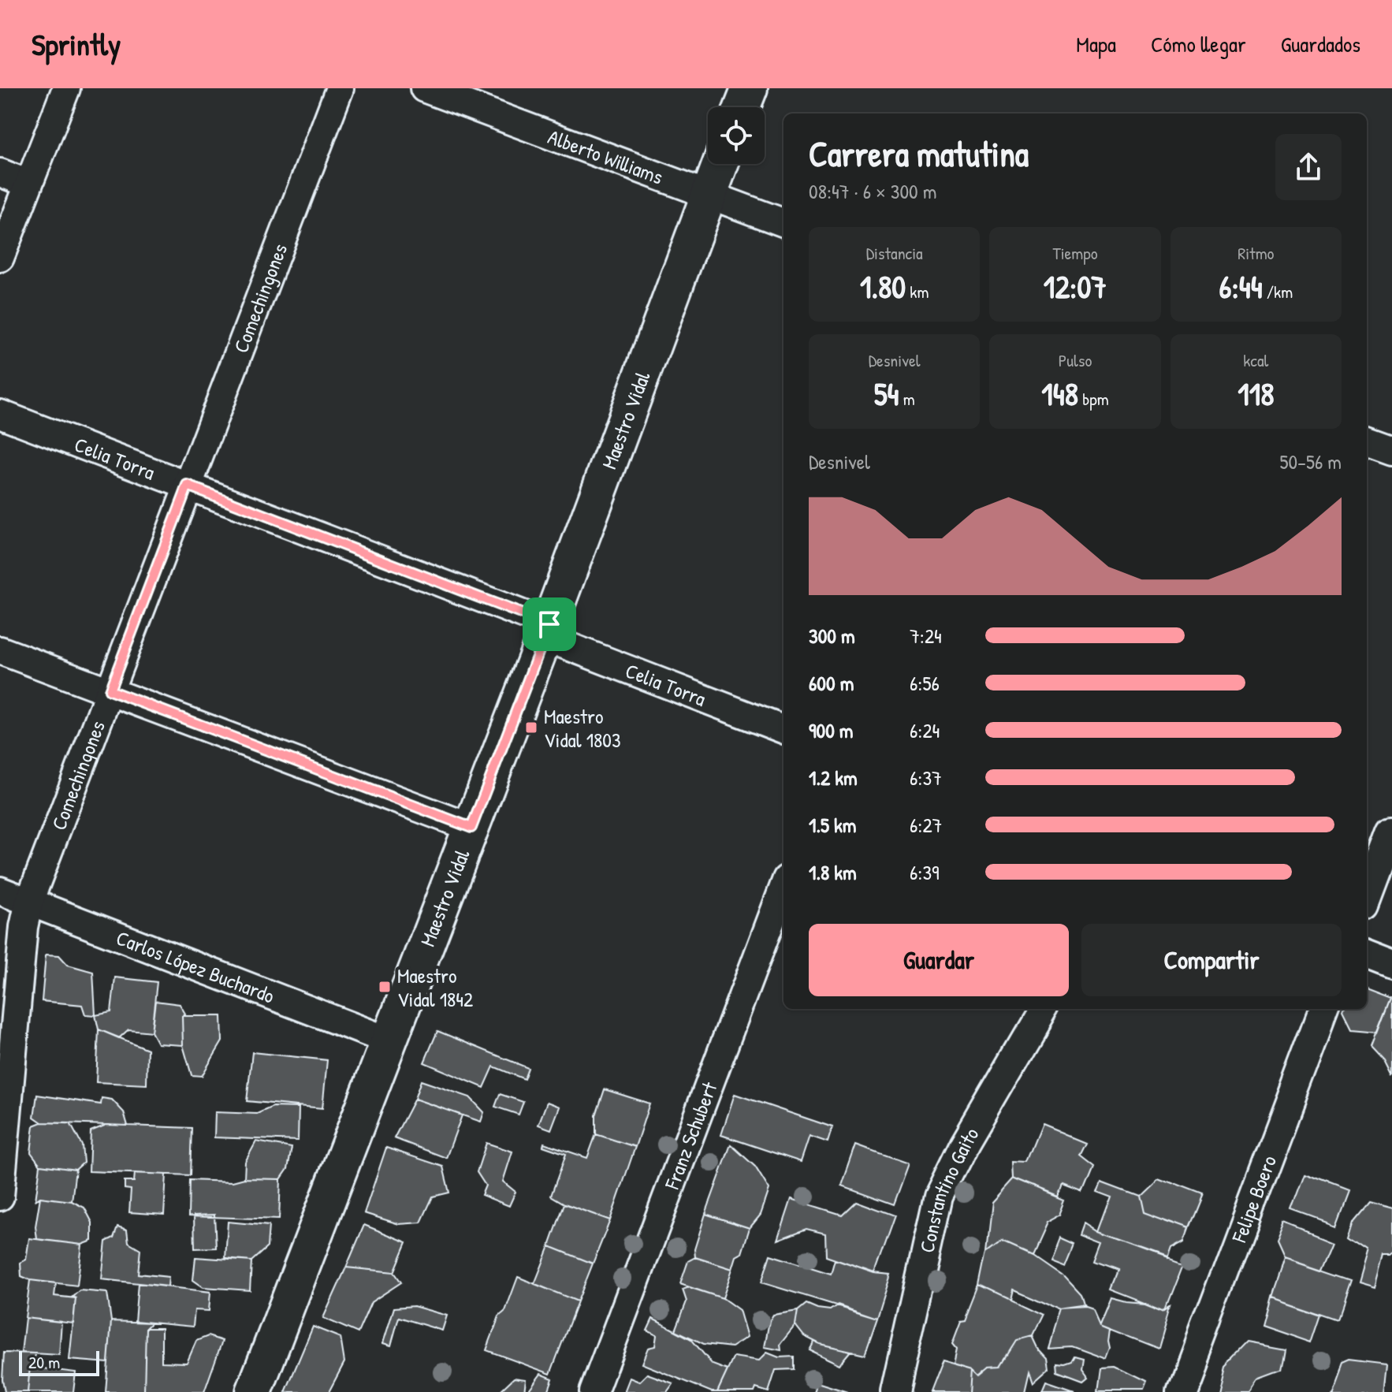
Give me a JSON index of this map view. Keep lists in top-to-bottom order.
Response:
{
  "streets": {
    "main road": ["Maestro Vidal"],
    "street": [
      "Alberto Williams",
      "Comechingones",
      "Celia Torra",
      "Carlos López Buchardo",
      "Franz Schubert",
      "Constantino Gaito",
      "Felipe Boero"
    ]
  },
  "crossings": [
    ["Alberto Williams", "Maestro Vidal"],
    ["Comechingones", "Celia Torra"],
    ["Comechingones", "Carlos López Buchardo"],
    ["Maestro Vidal", "Celia Torra"],
    ["Maestro Vidal", "Carlos López Buchardo"]
  ],
  "places": {
    "transit": ["Maestro Vidal 1803", "Maestro Vidal 1842"]
  },
  "scale_bar": "20 m",
  "page": {
    "header": "Sprintly",
    "nav": ["Mapa", "Cómo llegar", "Guardados"],
    "heading": ["Carrera matutina", "08:47 · 6 × 300 m"],
    "stats": [
      ["Distancia", "1.80 km"],
      ["Tiempo", "12:07"],
      ["Ritmo", "6:44 /km"],
      ["Desnivel", "54 m"],
      ["Pulso", "148 bpm"],
      ["kcal", "118"]
    ],
    "chart": ["Desnivel", "50–56 m"],
    "list": [
      {
        "name": "300 m",
        "note": "7:24"
      },
      {
        "name": "600 m",
        "note": "6:56"
      },
      {
        "name": "900 m",
        "note": "6:24"
      },
      {
        "name": "1.2 km",
        "note": "6:37"
      },
      {
        "name": "1.5 km",
        "note": "6:27"
      },
      {
        "name": "1.8 km",
        "note": "6:39"
      }
    ],
    "buttons": ["Guardar", "Compartir"],
    "scale": "20 m"
  }
}
